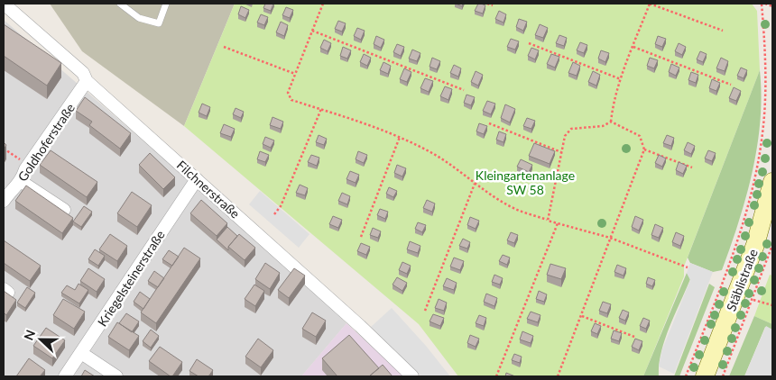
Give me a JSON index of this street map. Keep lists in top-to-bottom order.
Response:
{
  "streets": {
    "main road": ["Stäblistraße"],
    "street": ["Goldhoferstraße", "Filchnerstraße", "Kriegelsteinerstraße"]
  },
  "crossings": [
    ["Goldhoferstraße", "Filchnerstraße"],
    ["Filchnerstraße", "Kriegelsteinerstraße"]
  ],
  "parks": ["Kleingartenanlage SW 58"],
  "north": "left"
}
